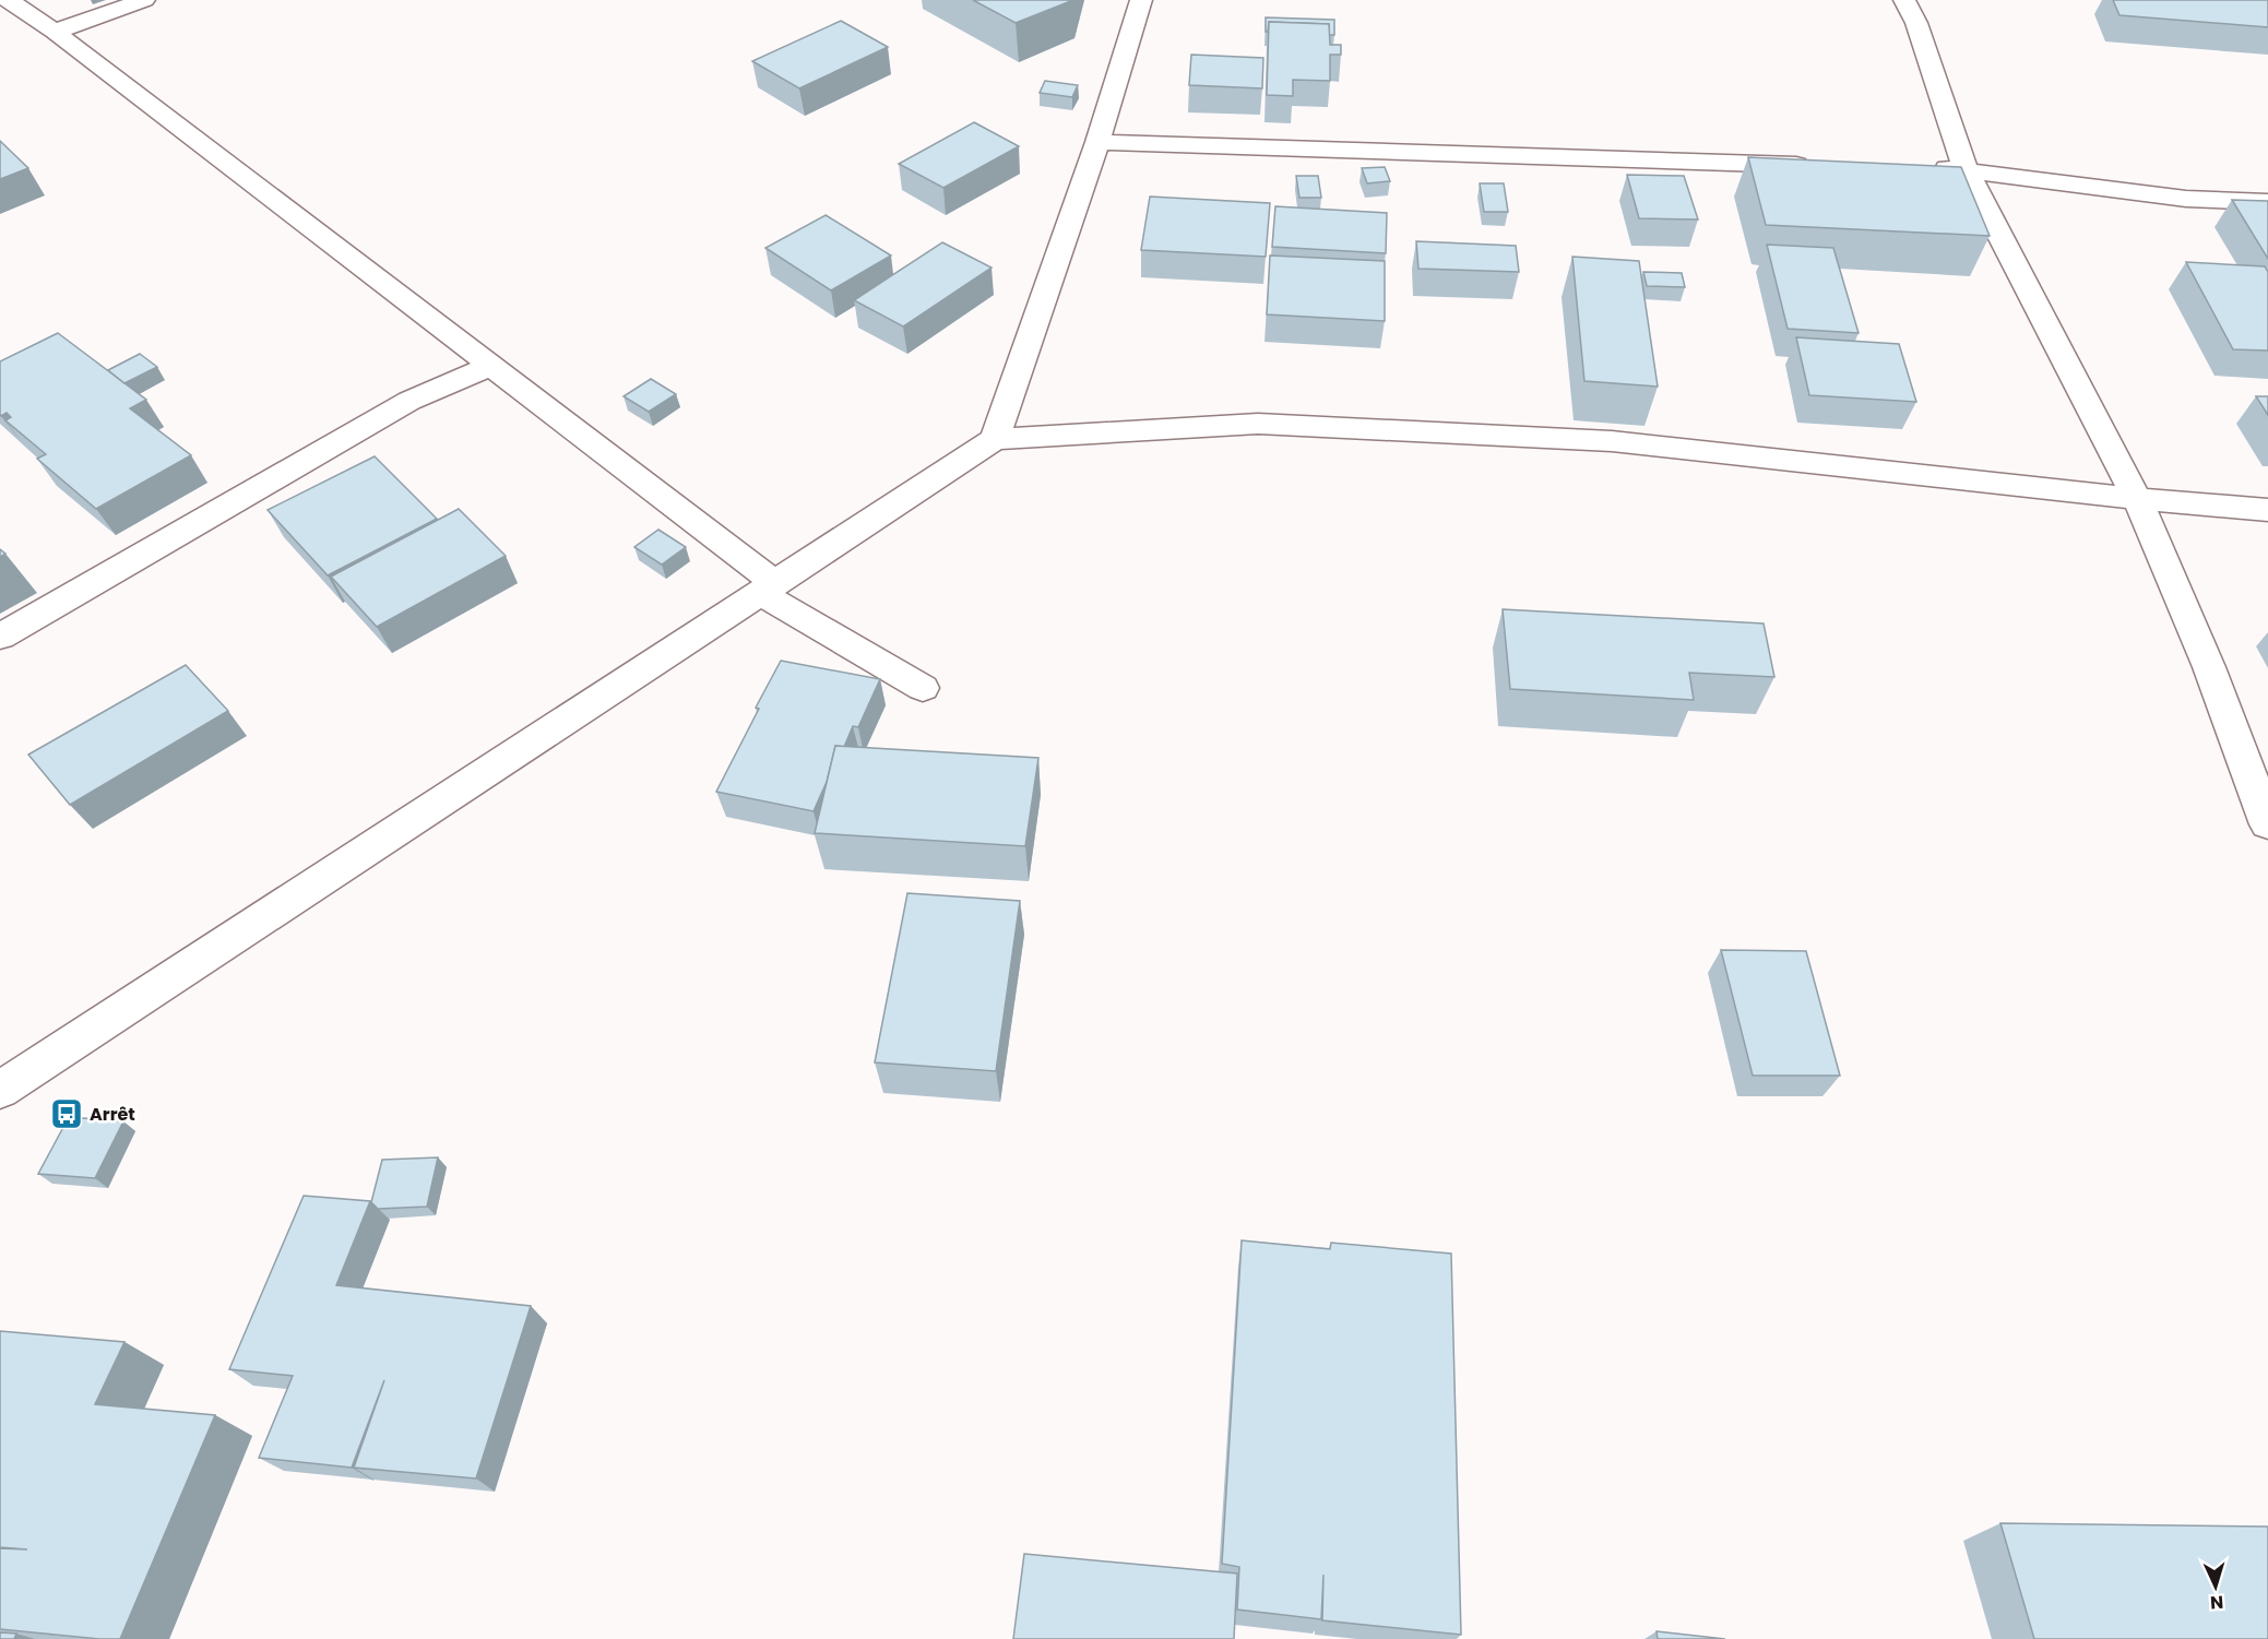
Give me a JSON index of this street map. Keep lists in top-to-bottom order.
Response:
{
  "places": {
    "bus stop": ["Arrêt"]
  },
  "north": "bottom"
}
